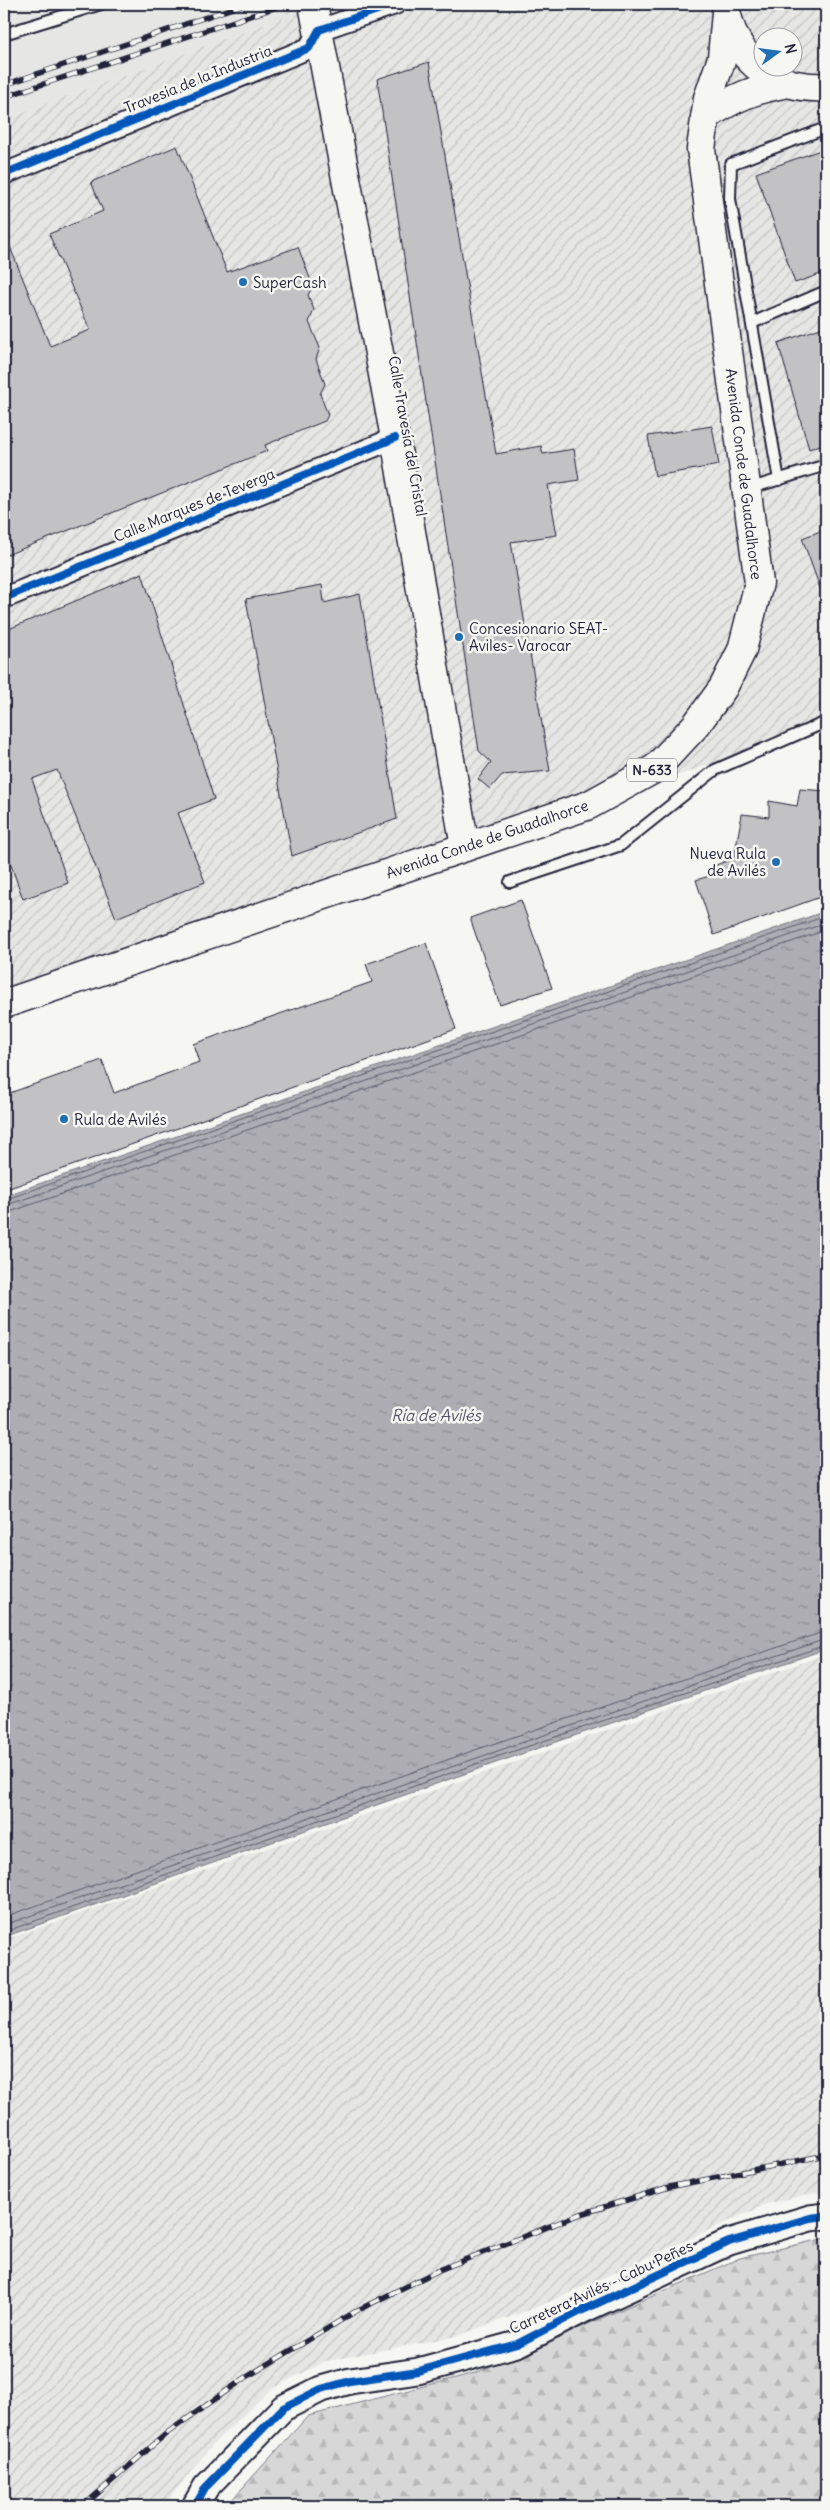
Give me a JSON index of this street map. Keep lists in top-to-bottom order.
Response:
{
  "streets": {
    "main road": ["Calle Travesía del Cristal", "Avenida Conde de Guadalhorce", "N-633"],
    "street": ["Travesía de la Industria", "Calle Marques de Teverga", "Carretera Avilés - Cabu Peñes"]
  },
  "crossings": [
    ["Travesía de la Industria", "Calle Travesía del Cristal"],
    ["Calle Travesía del Cristal", "Avenida Conde de Guadalhorce"],
    ["Calle Travesía del Cristal", "Calle Marques de Teverga"]
  ],
  "water": ["Ría de Avilés"],
  "places": [
    "SuperCash",
    "Concesionario SEAT- Aviles- Varocar",
    "Nueva Rula de Avilés",
    "Rula de Avilés"
  ],
  "north": "right"
}
